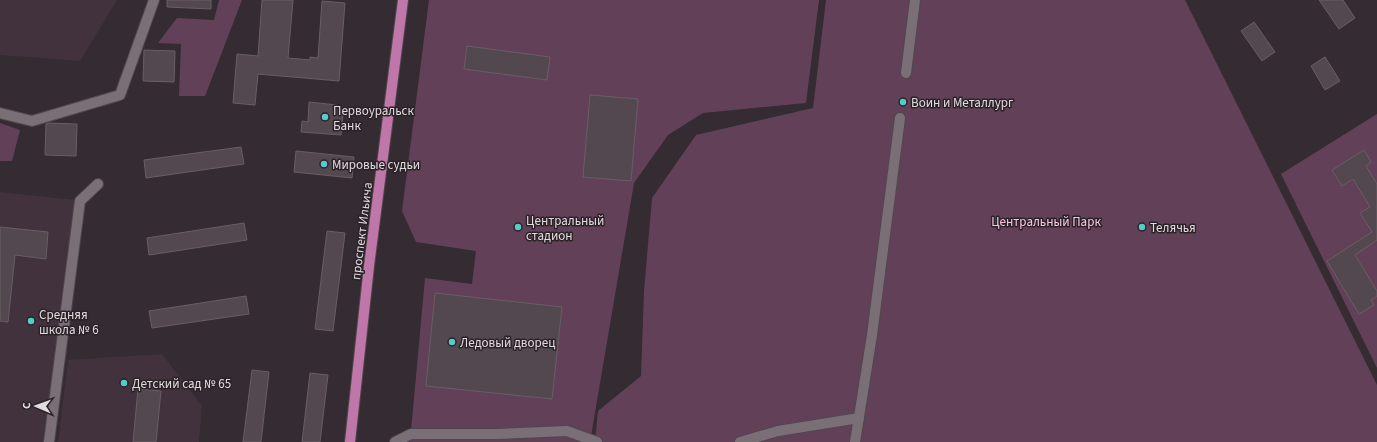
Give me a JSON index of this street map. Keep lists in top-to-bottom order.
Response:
{
  "streets": {
    "main road": ["проспект Ильича"]
  },
  "parks": ["Центральный Парк"],
  "places": [
    "Воин и Металлург",
    "Первоуральск Банк",
    "Мировые судьи",
    "Центральный стадион",
    "Телячья",
    "Средняя школа № 6",
    "Ледовый дворец",
    "Детский сад № 65"
  ],
  "north": "left"
}
